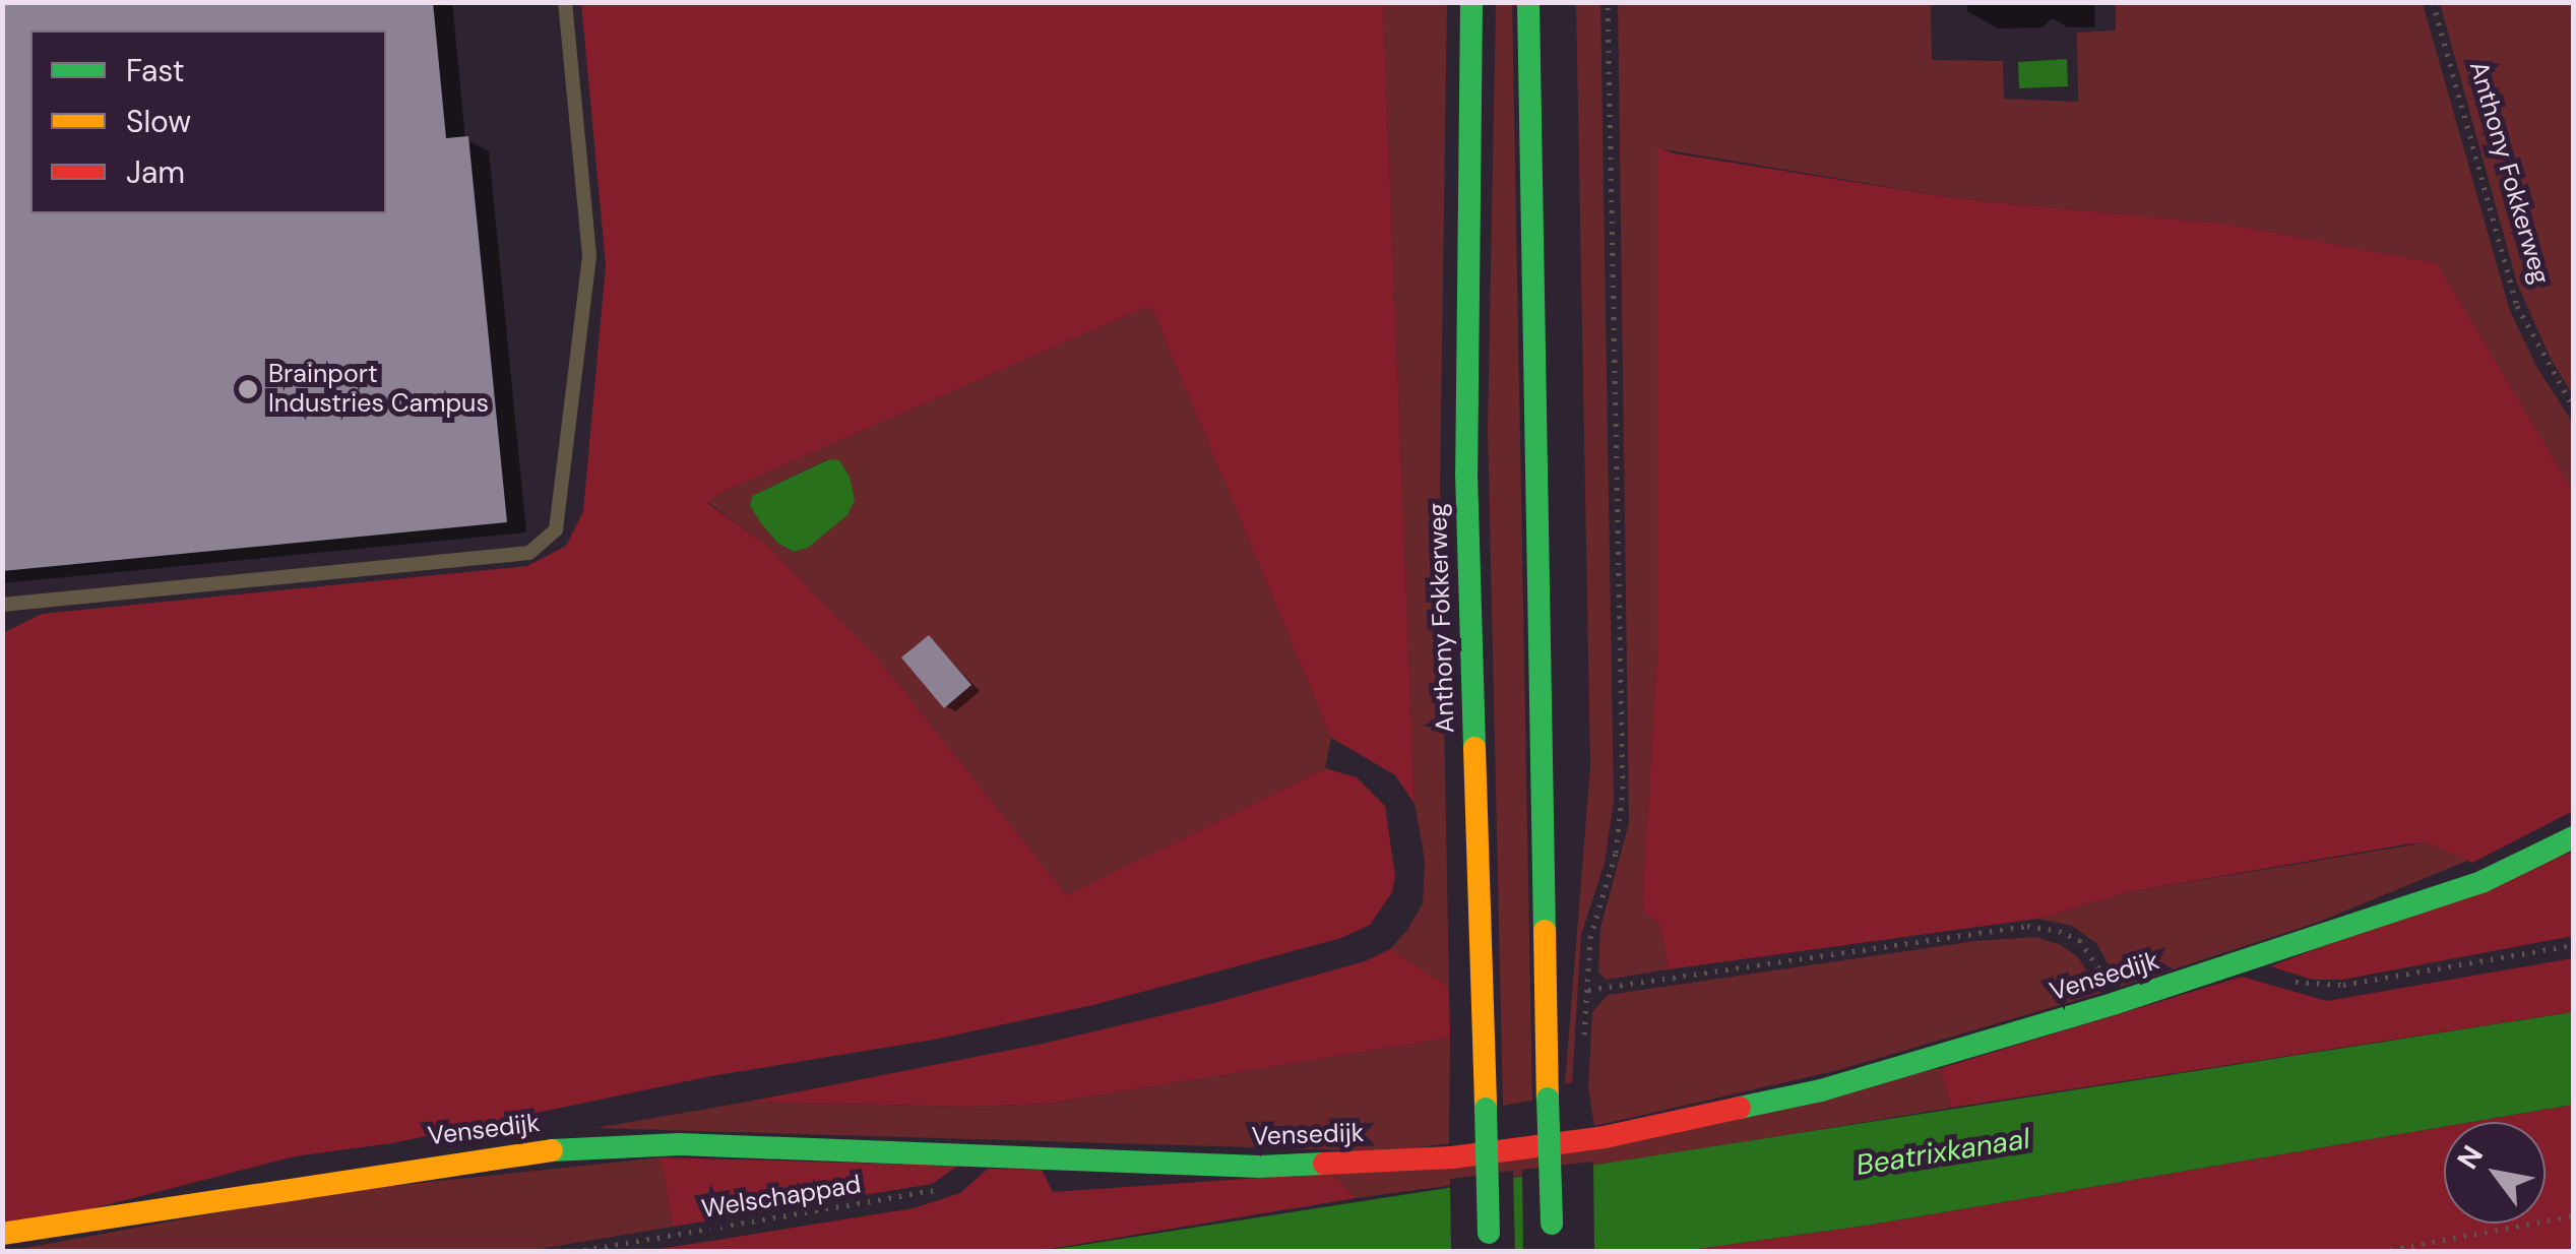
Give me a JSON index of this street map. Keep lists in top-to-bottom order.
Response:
{
  "streets": {
    "street": ["Anthony Fokkerweg", "Vensedijk"],
    "path": ["Welschappad"]
  },
  "water": ["Beatrixkanaal"],
  "places": ["Brainport Industries Campus"],
  "legend": ["Fast", "Slow", "Jam"],
  "north": "top left"
}
